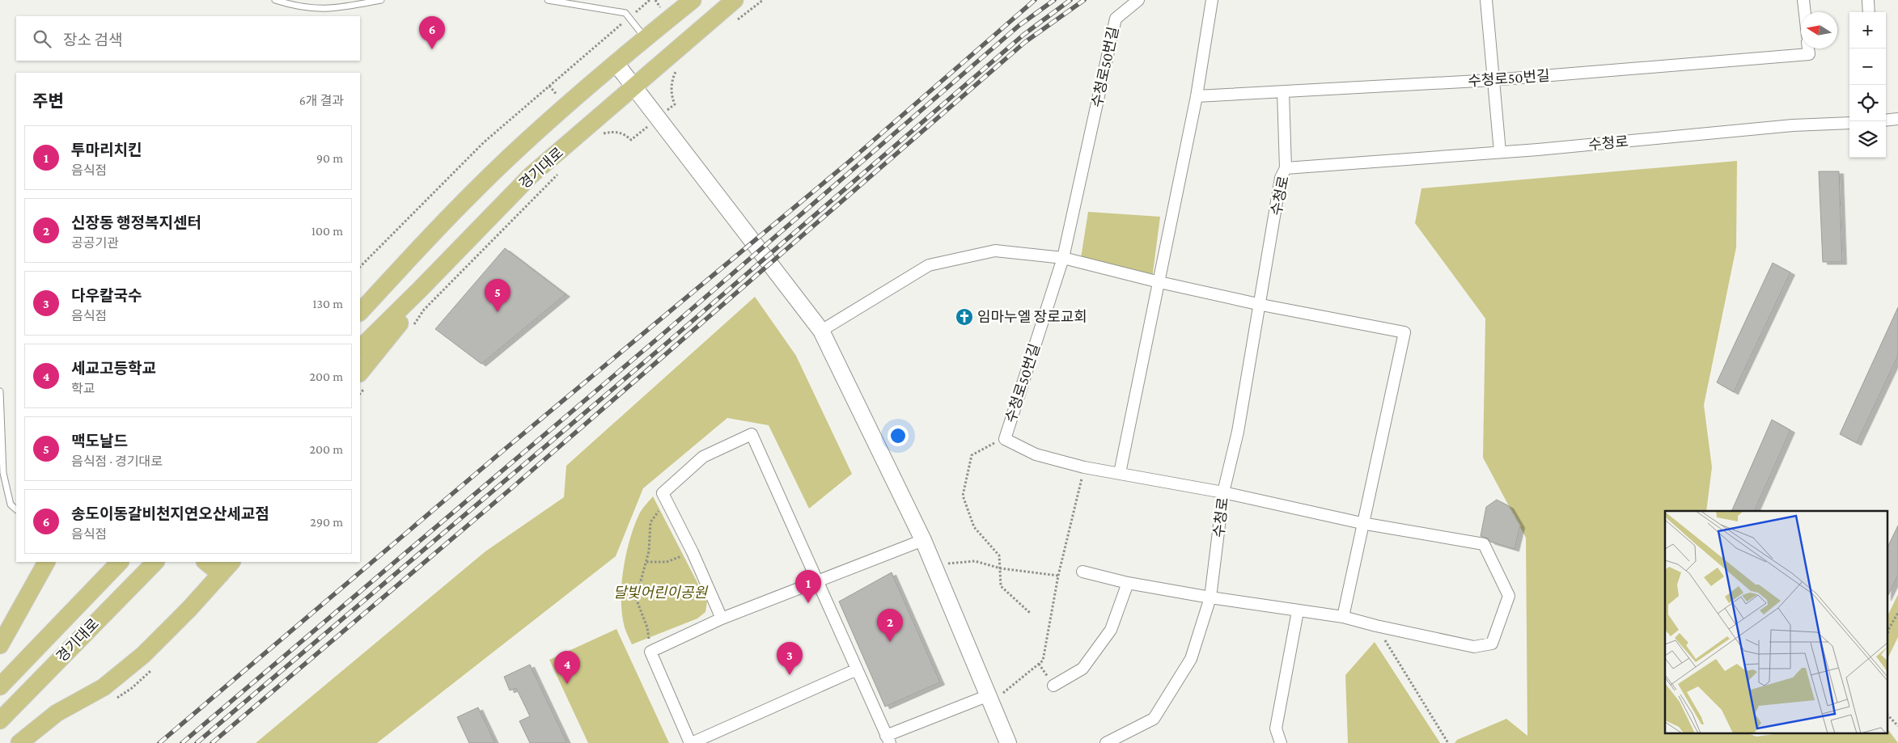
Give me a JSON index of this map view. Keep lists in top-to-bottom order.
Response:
{
  "streets": {
    "main road": ["경기대로"],
    "street": ["수청로50번길", "수청로"]
  },
  "crossings": [
    ["수청로50번길", "수청로"]
  ],
  "parks": ["달빛어린이공원"],
  "places": {
    "church": ["임마누엘 장로교회"]
  },
  "north": "left",
  "page": {
    "map_buttons": ["+", "−"],
    "pins": [
      "6",
      "5",
      "1",
      "2",
      "3",
      "4"
    ],
    "search": "장소 검색",
    "heading": ["주변", "6개 결과"],
    "list": [
      {
        "mark": "1",
        "name": "투마리치킨",
        "note": "음식점",
        "value": "90 m"
      },
      {
        "mark": "2",
        "name": "신장동 행정복지센터",
        "note": "공공기관",
        "value": "100 m"
      },
      {
        "mark": "3",
        "name": "다우칼국수",
        "note": "음식점",
        "value": "130 m"
      },
      {
        "mark": "4",
        "name": "세교고등학교",
        "note": "학교",
        "value": "200 m"
      },
      {
        "mark": "5",
        "name": "맥도날드",
        "note": "음식점 · 경기대로",
        "value": "200 m"
      },
      {
        "mark": "6",
        "name": "송도이동갈비천지연오산세교점",
        "note": "음식점",
        "value": "290 m"
      }
    ]
  }
}
